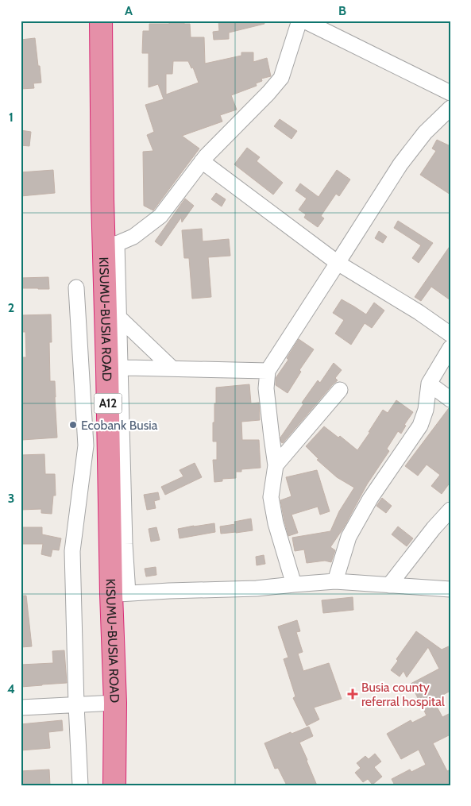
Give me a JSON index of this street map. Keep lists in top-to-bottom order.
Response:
{
  "streets": {
    "highway": ["KISUMU-BUSIA ROAD", "A12"]
  },
  "places": {
    "other": ["Ecobank Busia"],
    "health": ["Busia county referral hospital"]
  },
  "grid": {
    "columns": ["A", "B"],
    "rows": [
      "1",
      "2",
      "3",
      "4"
    ]
  }
}
